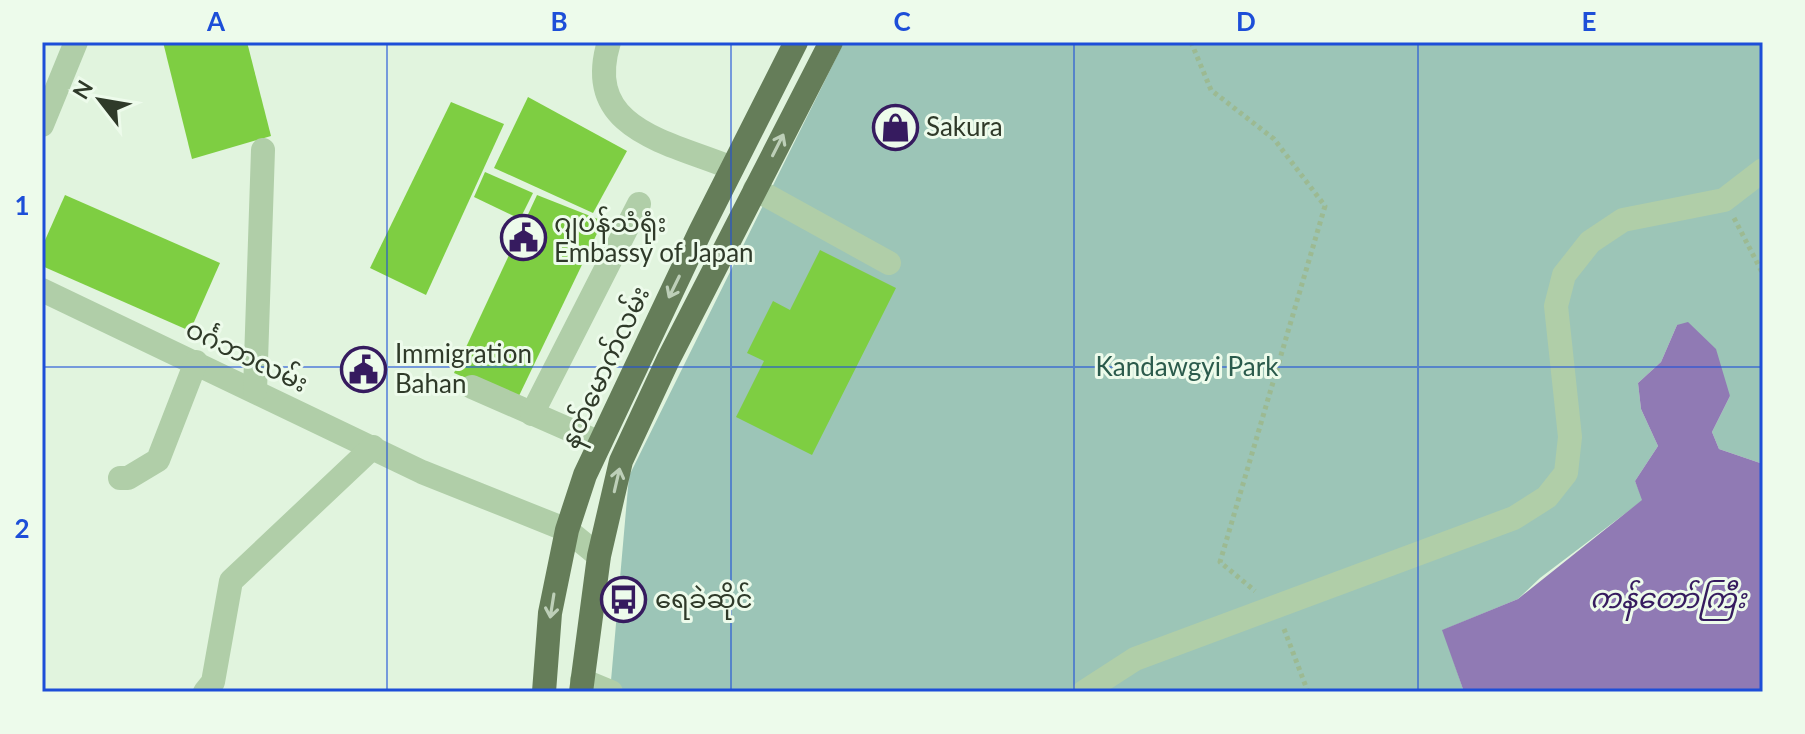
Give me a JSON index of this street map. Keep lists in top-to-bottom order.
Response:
{
  "streets": {
    "main road": ["နတ်မောက်လမ်း"],
    "street": ["ဝင်္ဂဘာလမ်း"]
  },
  "crossings": [
    ["ဝင်္ဂဘာလမ်း", "နတ်မောက်လမ်း"]
  ],
  "water": ["ကန်တော်ကြီး"],
  "parks": ["Kandawgyi Park"],
  "places": {
    "shop": ["Sakura"],
    "public building": ["ဂျပန်သံရုံး Embassy of Japan", "Immigration Bahan"],
    "bus stop": ["ရေခဲဆိုင်"]
  },
  "north": "top left",
  "grid": {
    "columns": [
      "A",
      "B",
      "C",
      "D",
      "E"
    ],
    "rows": ["1", "2"]
  }
}
